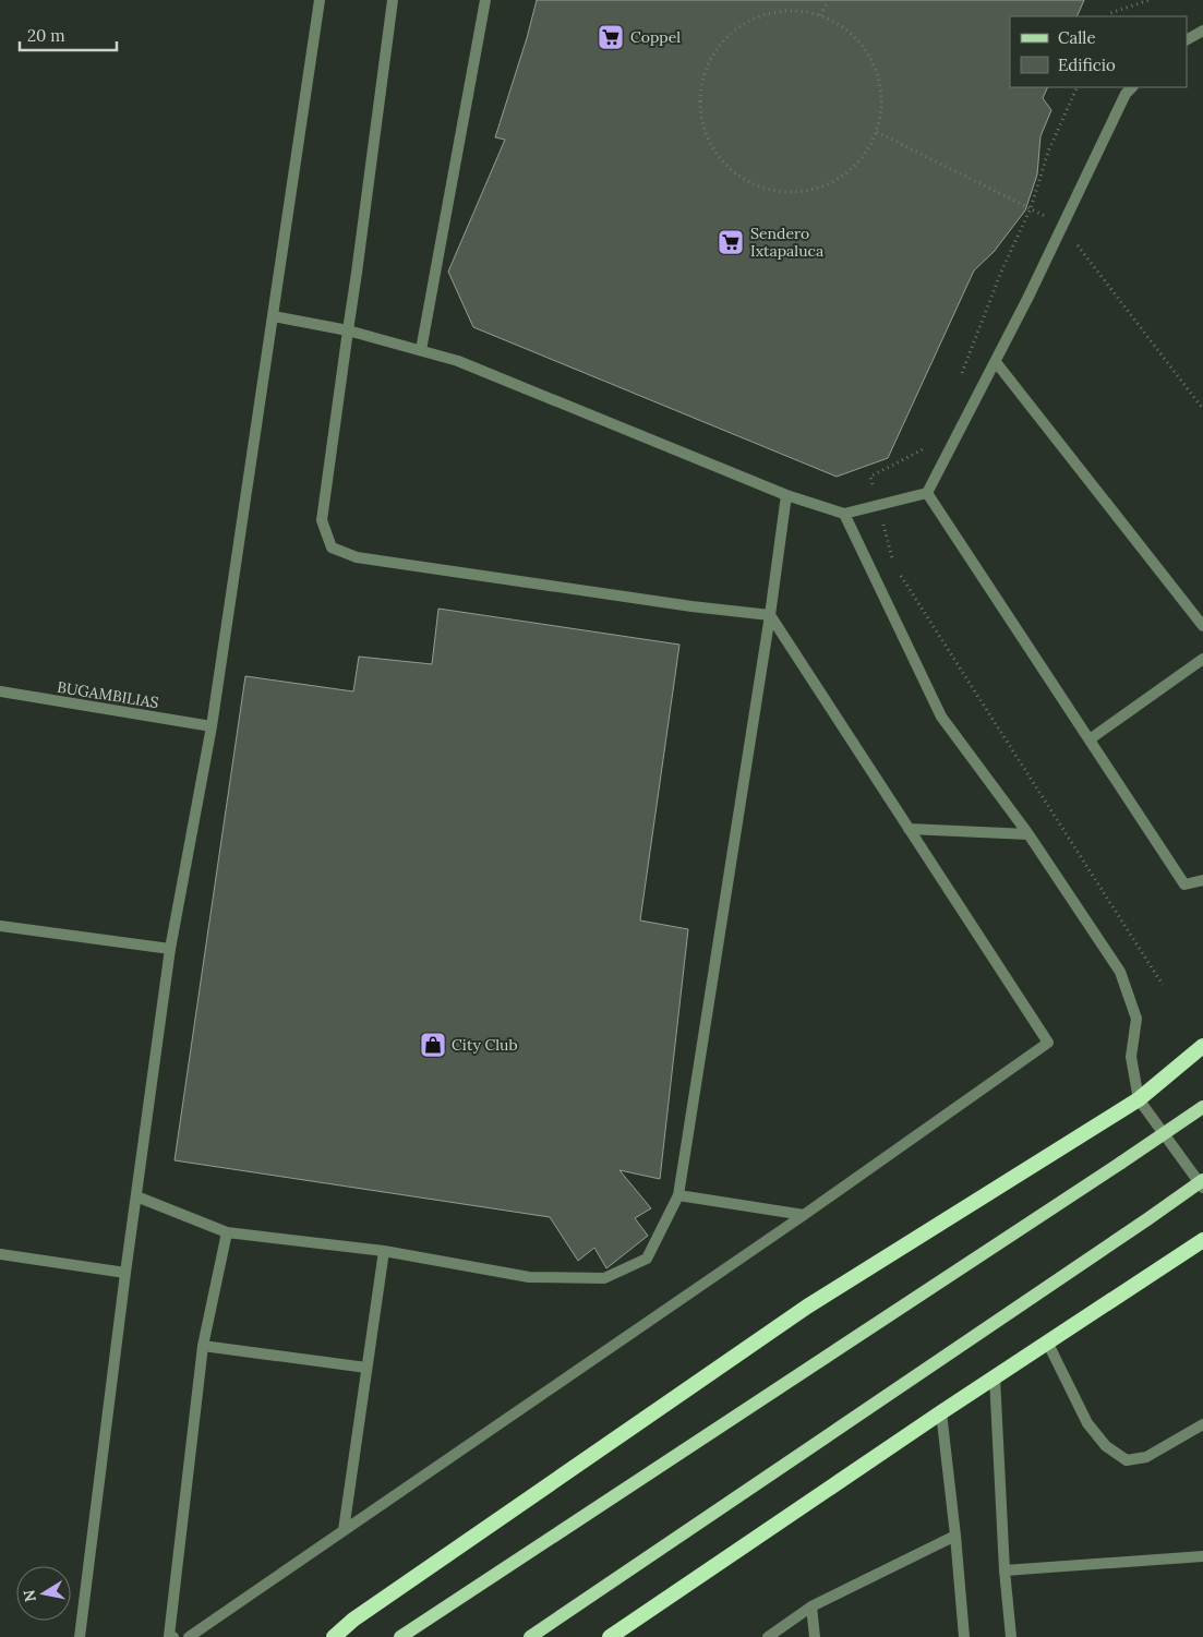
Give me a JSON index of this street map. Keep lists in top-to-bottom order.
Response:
{
  "streets": {
    "street": ["BUGAMBILIAS"]
  },
  "places": {
    "supermarket": ["Coppel", "Sendero Ixtapaluca"],
    "shop": ["City Club"]
  },
  "legend": ["Calle", "Edificio"],
  "scale_bar": "20 m",
  "north": "left"
}
